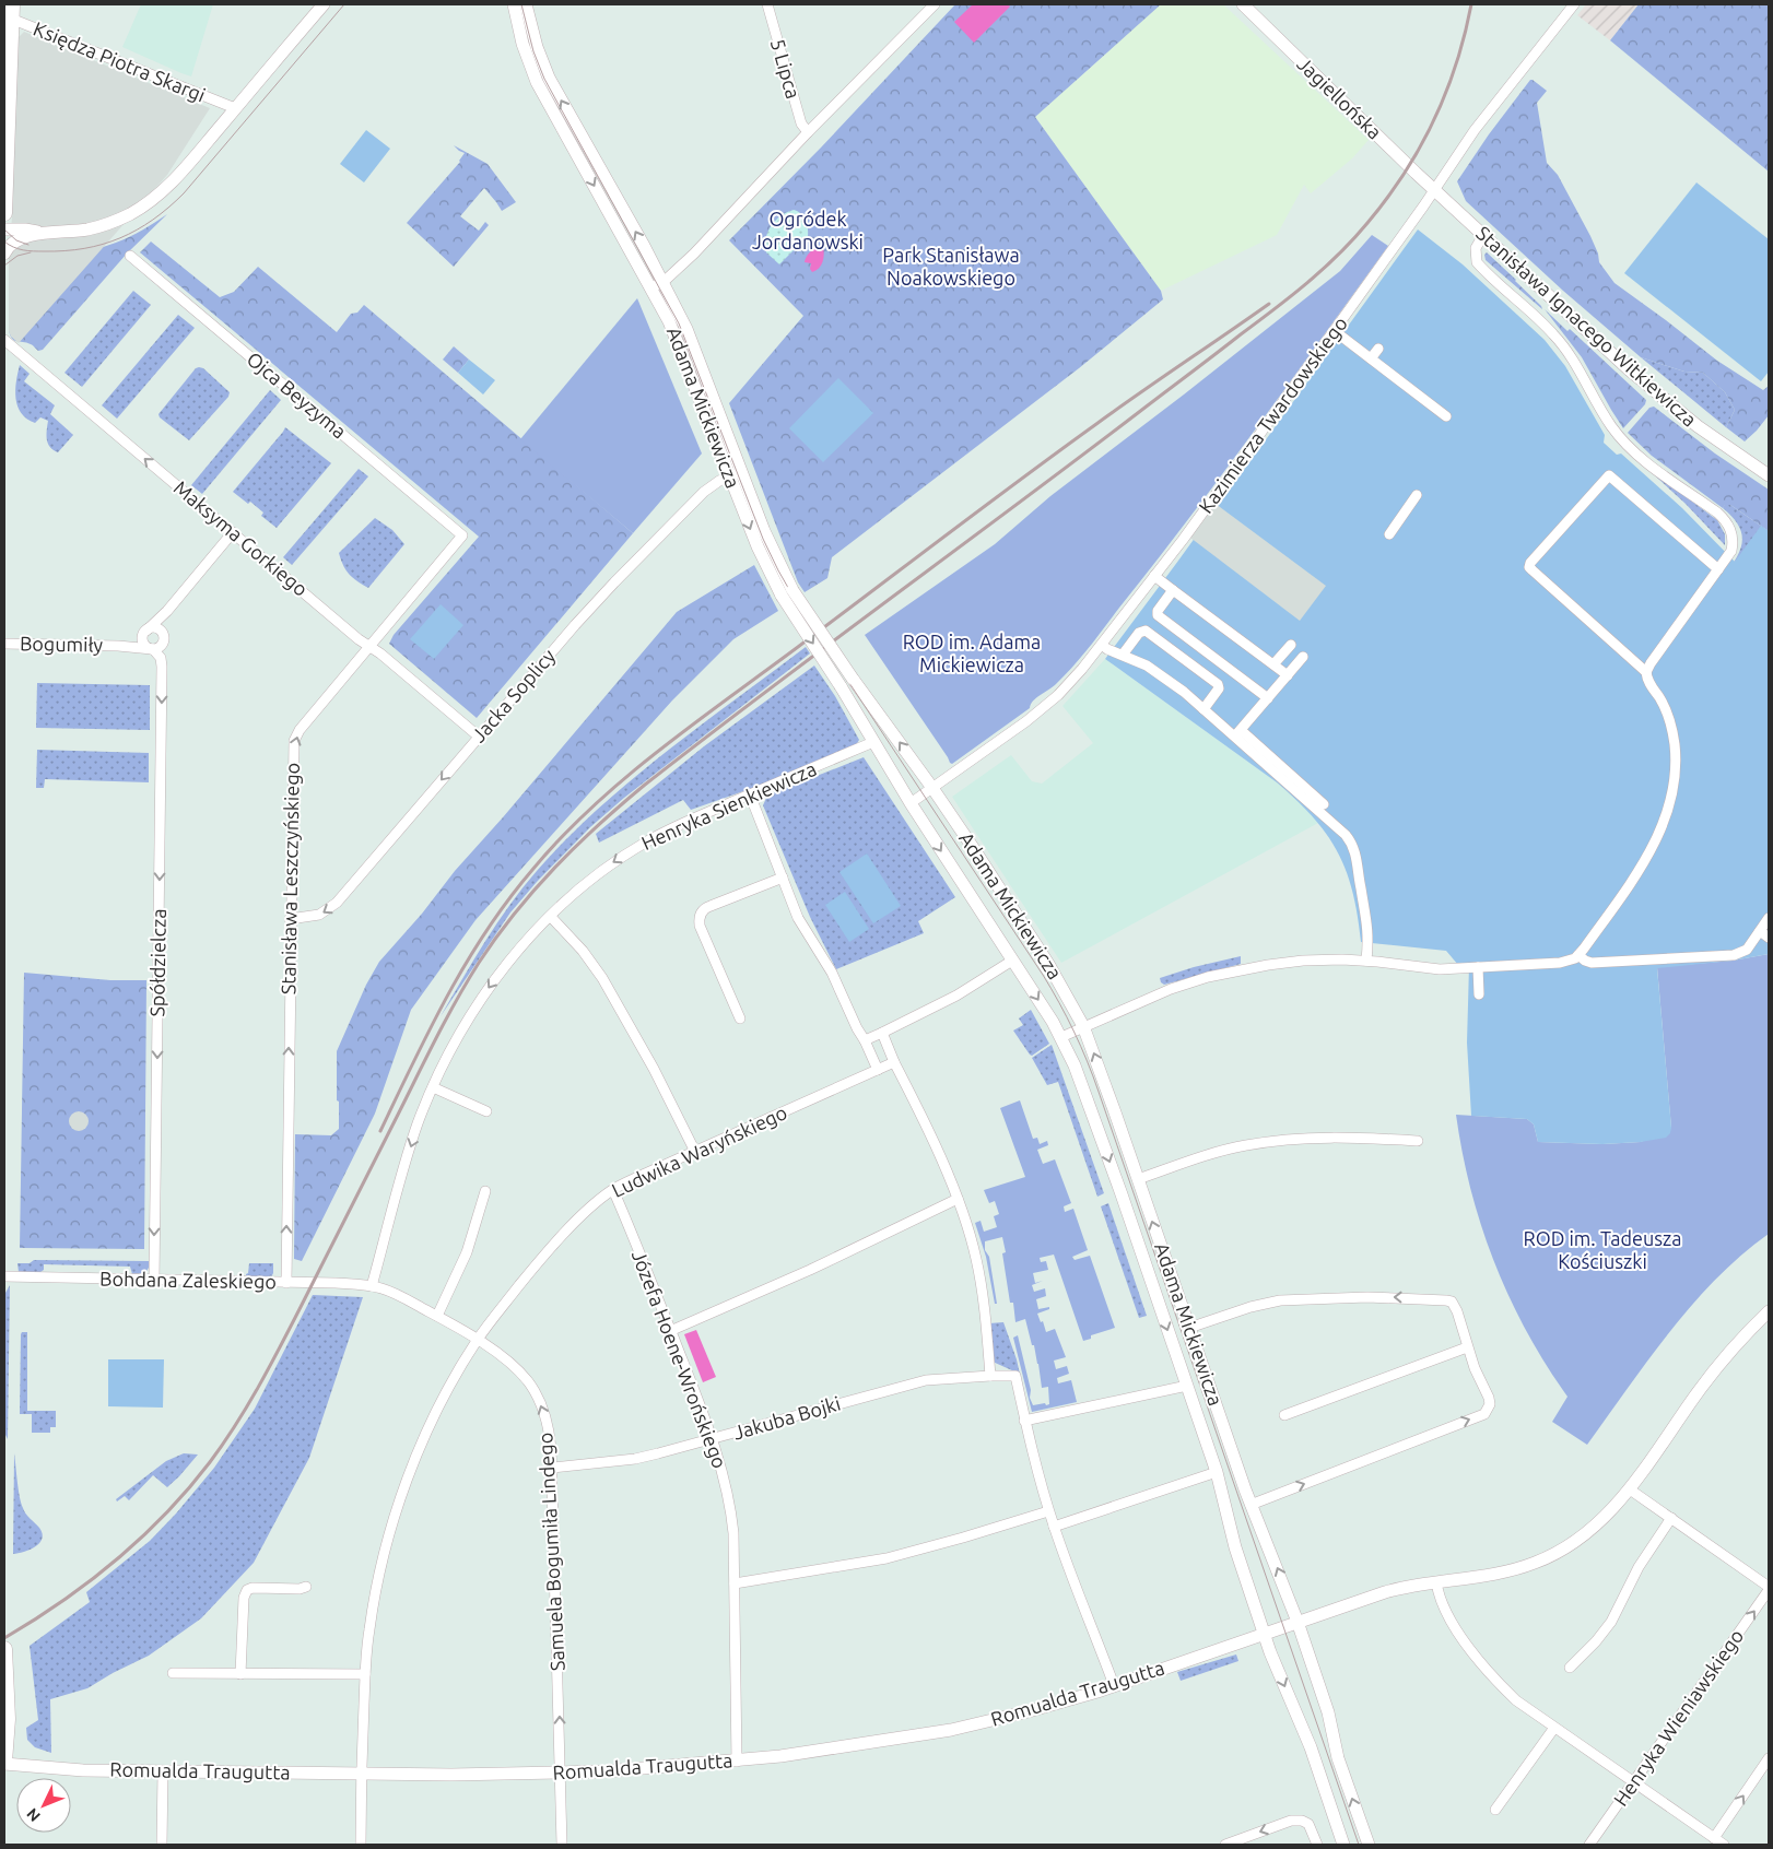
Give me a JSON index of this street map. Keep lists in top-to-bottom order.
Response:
{
  "streets": {
    "street": [
      "Księdza Piotra Skargi",
      "5 Lipca",
      "Jagiellońska",
      "Stanisława Ignacego Witkiewicza",
      "Ojca Beyzyma",
      "Adama Mickiewicza",
      "Kazimierza Twardowskiego",
      "Maksyma Gorkiego",
      "Bogumiły",
      "Jacka Soplicy",
      "Henryka Sienkiewicza",
      "Stanisława Leszczyńskiego",
      "Spółdzielcza",
      "Ludwika Waryńskiego",
      "Bohdana Zaleskiego",
      "Józefa Hoene-Wrońskiego",
      "Jakuba Bojki",
      "Samuela Bogumiła Lindego",
      "Romualda Traugutta",
      "Henryka Wieniawskiego"
    ]
  },
  "crossings": [
    ["Jagiellońska", "Stanisława Ignacego Witkiewicza"],
    ["Jagiellońska", "Kazimierza Twardowskiego"],
    ["Stanisława Ignacego Witkiewicza", "Kazimierza Twardowskiego"],
    ["Ojca Beyzyma", "Stanisława Leszczyńskiego"],
    ["Adama Mickiewicza", "Kazimierza Twardowskiego"],
    ["Adama Mickiewicza", "Jacka Soplicy"],
    ["Adama Mickiewicza", "Henryka Sienkiewicza"],
    ["Adama Mickiewicza", "Romualda Traugutta"],
    ["Maksyma Gorkiego", "Bogumiły"],
    ["Maksyma Gorkiego", "Jacka Soplicy"],
    ["Maksyma Gorkiego", "Stanisława Leszczyńskiego"],
    ["Bogumiły", "Spółdzielcza"],
    ["Jacka Soplicy", "Stanisława Leszczyńskiego"],
    ["Henryka Sienkiewicza", "Bohdana Zaleskiego"],
    ["Henryka Sienkiewicza", "Samuela Bogumiła Lindego"],
    ["Stanisława Leszczyńskiego", "Bohdana Zaleskiego"],
    ["Spółdzielcza", "Bohdana Zaleskiego"],
    ["Ludwika Waryńskiego", "Józefa Hoene-Wrońskiego"],
    ["Ludwika Waryńskiego", "Samuela Bogumiła Lindego"],
    ["Ludwika Waryńskiego", "Romualda Traugutta"],
    ["Bohdana Zaleskiego", "Samuela Bogumiła Lindego"],
    ["Józefa Hoene-Wrońskiego", "Jakuba Bojki"],
    ["Józefa Hoene-Wrońskiego", "Romualda Traugutta"],
    ["Jakuba Bojki", "Samuela Bogumiła Lindego"],
    ["Samuela Bogumiła Lindego", "Romualda Traugutta"]
  ],
  "one_way": [
    "Maksyma Gorkiego",
    "Jacka Soplicy",
    "Henryka Sienkiewicza",
    "Stanisława Leszczyńskiego",
    "Spółdzielcza",
    "Samuela Bogumiła Lindego",
    "Henryka Wieniawskiego"
  ],
  "parks": [
    "Ogródek Jordanowski",
    "Park Stanisława Noakowskiego",
    "ROD im. Adama Mickiewicza",
    "ROD im. Tadeusza Kościuszki"
  ],
  "north": "bottom left"
}
